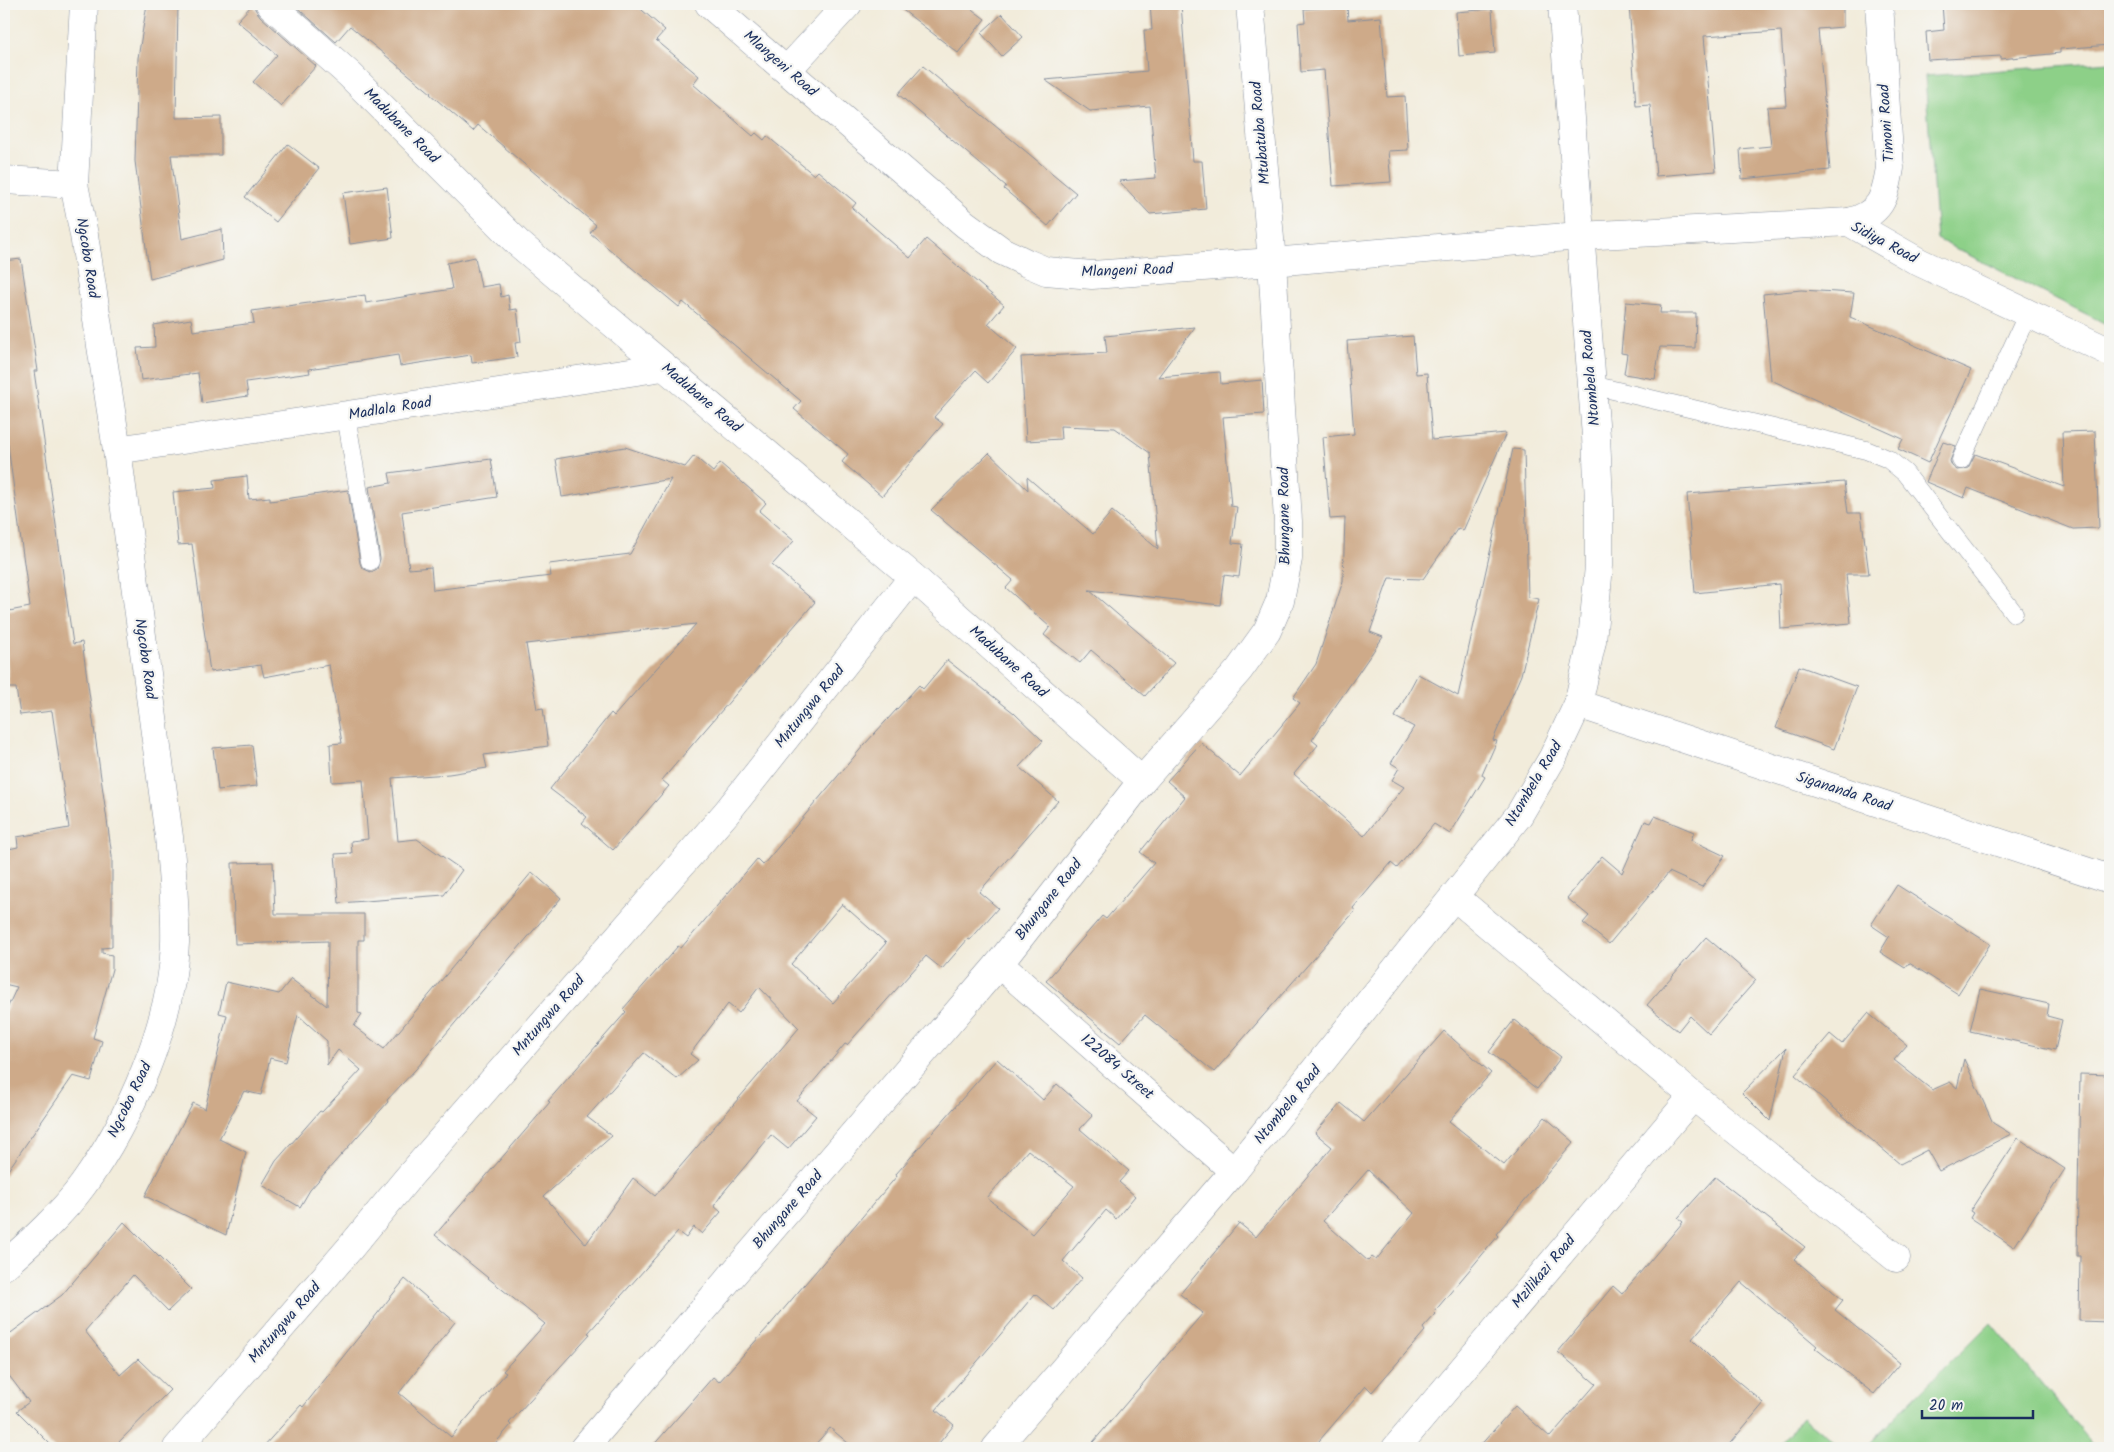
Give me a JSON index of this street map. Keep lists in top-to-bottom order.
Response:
{
  "streets": {
    "street": [
      "Mlangeni Road",
      "Timoni Road",
      "Madubane Road",
      "Mtubatuba Road",
      "Sidiya Road",
      "Ngcobo Road",
      "Ntombela Road",
      "Madlala Road",
      "Bhungane Road",
      "Mntungwa Road",
      "Sigananda Road",
      "122084 Street",
      "Mzilikazi Road"
    ]
  },
  "crossings": [
    ["Mlangeni Road", "Mtubatuba Road"],
    ["Mlangeni Road", "Sidiya Road"],
    ["Mlangeni Road", "Ntombela Road"],
    ["Mlangeni Road", "Bhungane Road"],
    ["Timoni Road", "Sidiya Road"],
    ["Madubane Road", "Madlala Road"],
    ["Madubane Road", "Bhungane Road"],
    ["Madubane Road", "Mntungwa Road"],
    ["Mtubatuba Road", "Bhungane Road"],
    ["Sidiya Road", "Ntombela Road"],
    ["Ngcobo Road", "Madlala Road"],
    ["Ntombela Road", "Sigananda Road"],
    ["Ntombela Road", "122084 Street"],
    ["Bhungane Road", "122084 Street"]
  ],
  "scale_bar": "20 m"
}
